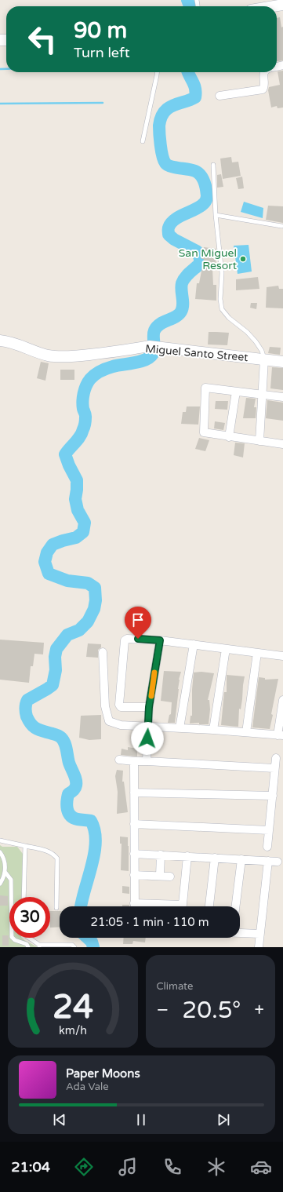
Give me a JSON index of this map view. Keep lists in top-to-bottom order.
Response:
{
  "streets": {
    "main road": ["Miguel Santo Street"]
  },
  "places": ["San Miguel Resort"],
  "page": {
    "turn": ["90 m", "Turn left"],
    "limit": "30",
    "trip": "21:05 · 1 min · 110 m",
    "tile": "Climate",
    "heat": ["−", "20.5°", "+"],
    "song": ["Paper Moons", "Ada Vale"],
    "tabs": "21:04",
    "gauge": ["24", "km/h"]
  }
}
